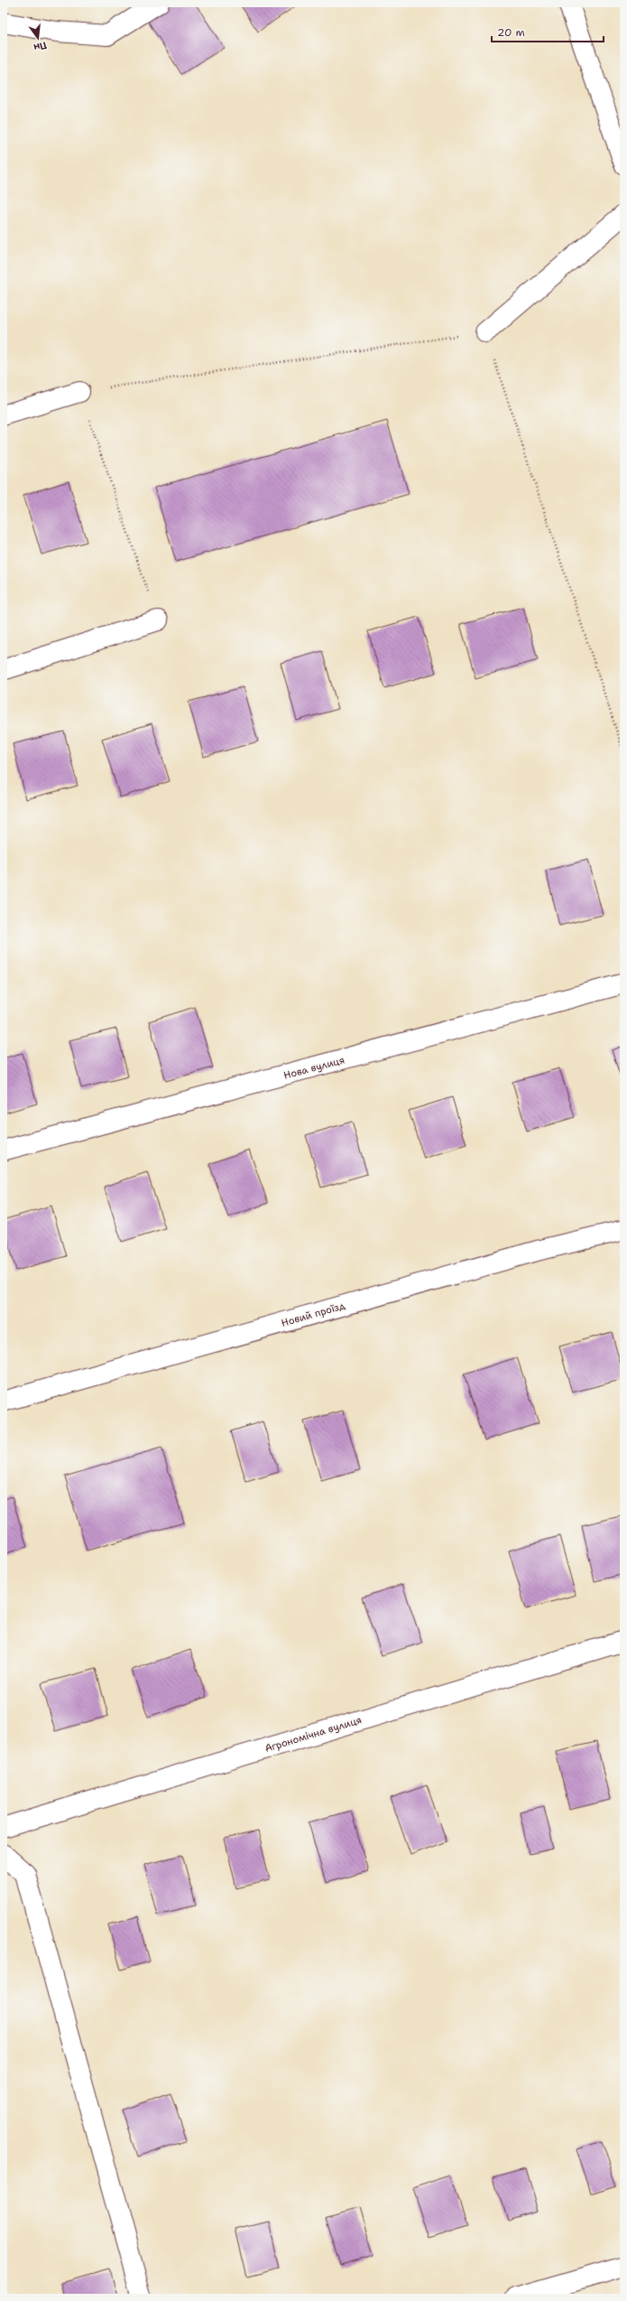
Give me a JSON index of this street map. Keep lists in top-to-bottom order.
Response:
{
  "streets": {
    "street": ["Нова вулиця", "Новий проїзд", "Агрономічна вулиця"]
  },
  "scale_bar": "20 m",
  "north": "bottom"
}
